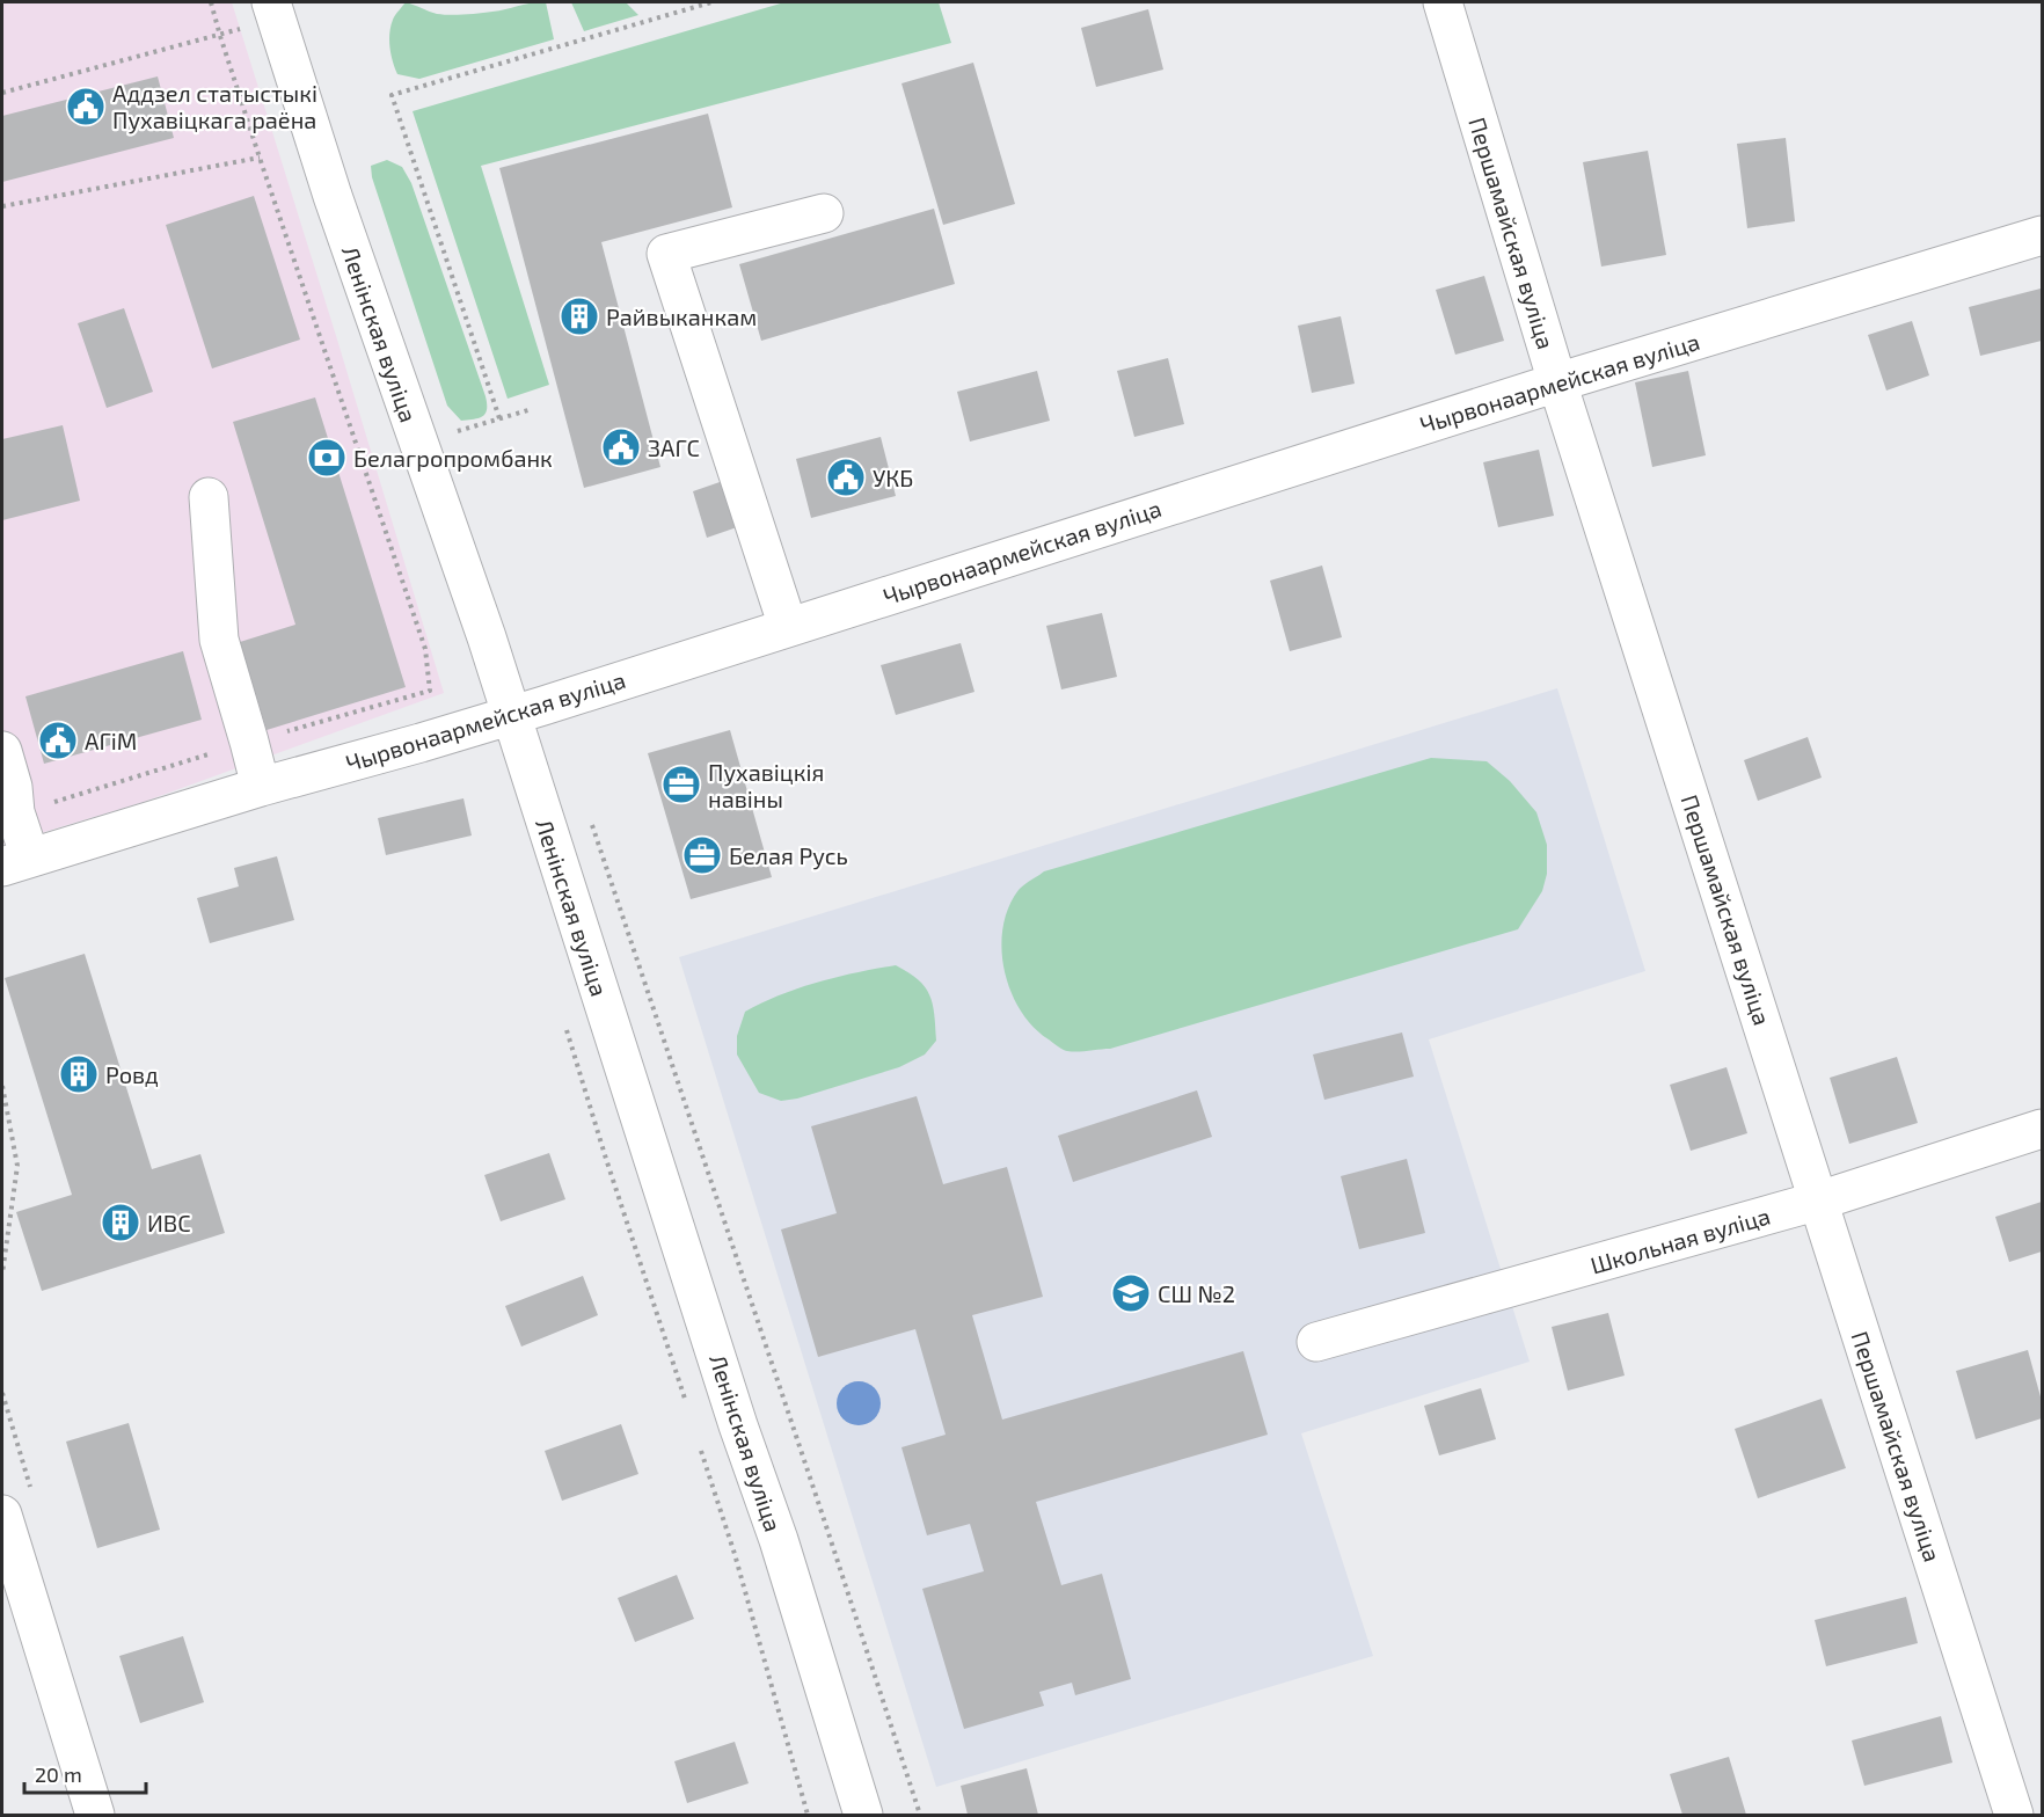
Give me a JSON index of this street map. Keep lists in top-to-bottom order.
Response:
{
  "streets": {
    "street": [
      "Першамайская вуліца",
      "Ленінская вуліца",
      "Чырвонаармейская вуліца",
      "Школьная вуліца"
    ]
  },
  "crossings": [
    ["Першамайская вуліца", "Чырвонаармейская вуліца"],
    ["Першамайская вуліца", "Школьная вуліца"],
    ["Ленінская вуліца", "Чырвонаармейская вуліца"]
  ],
  "places": {
    "public building": [
      "Аддзел статыстыкі Пухавіцкага раёна",
      "ЗАГС",
      "УКБ",
      "АГіМ"
    ],
    "building": ["Райвыканкам", "Ровд", "ИВС"],
    "bank": ["Белагропромбанк"],
    "office": ["Пухавіцкія навіны", "Белая Русь"],
    "school or university": ["СШ №2"]
  },
  "scale_bar": "20 m"
}
